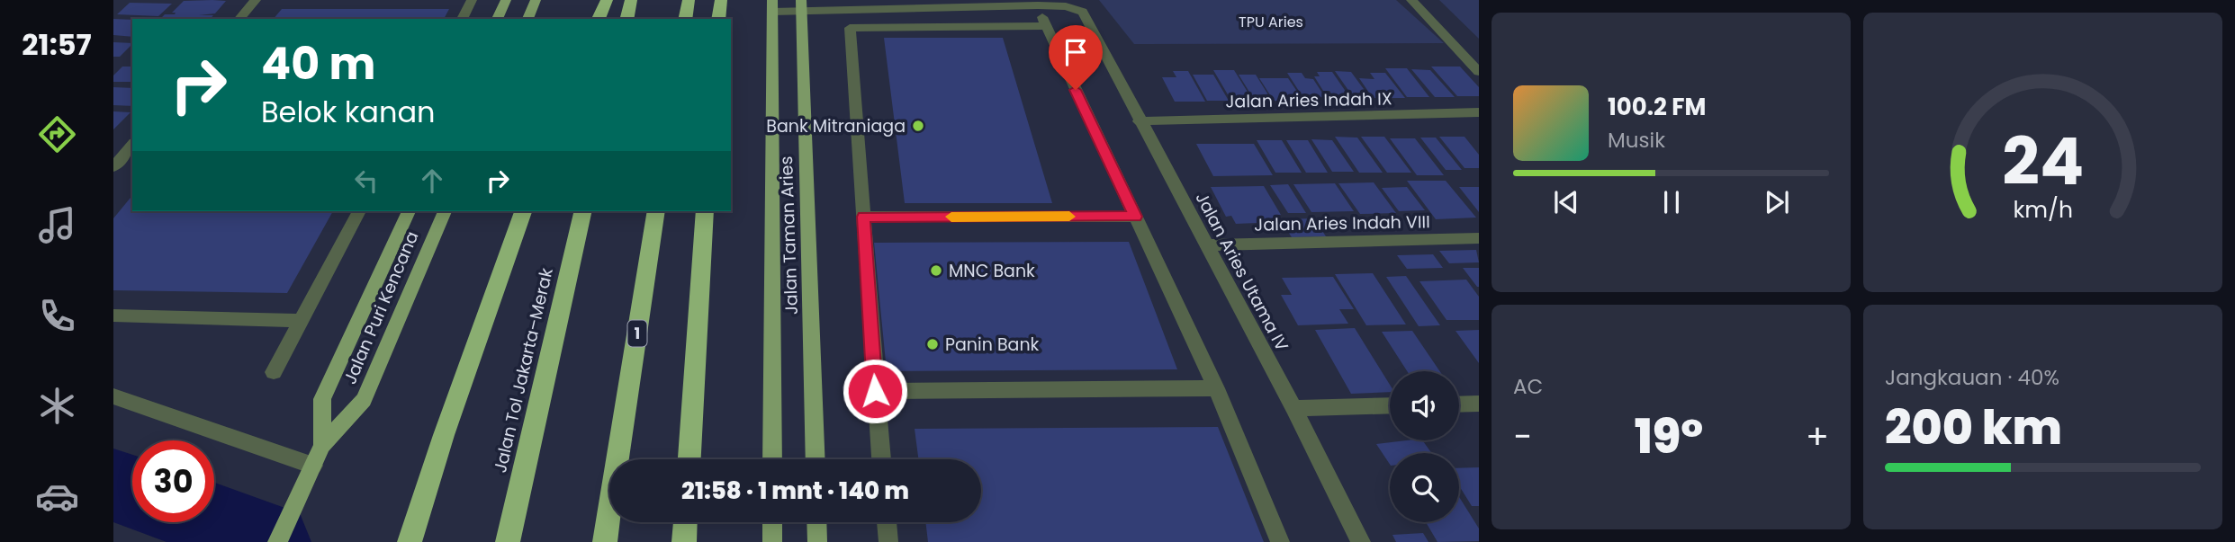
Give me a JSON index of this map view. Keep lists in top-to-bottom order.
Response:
{
  "streets": {
    "highway": ["1", "Jalan Tol Jakarta–Merak"],
    "main road": ["Jalan Taman Aries", "Jalan Puri Kencana"],
    "street": ["Jalan Aries Indah IX", "Jalan Aries Indah VIII", "Jalan Aries Utama IV"]
  },
  "crossings": [
    ["Jalan Aries Indah IX", "Jalan Aries Utama IV"],
    ["Jalan Aries Indah VIII", "Jalan Aries Utama IV"]
  ],
  "parks": ["TPU Aries"],
  "places": ["Bank Mitraniaga", "MNC Bank", "Panin Bank"],
  "page": {
    "tabs": "21:57",
    "turn": ["40 m", "Belok kanan"],
    "song": ["100.2 FM", "Musik"],
    "tile": [
      "AC",
      ["Jangkauan · 40%", "200 km"]
    ],
    "heat": ["−", "19°", "+"],
    "limit": "30",
    "trip": "21:58 · 1 mnt · 140 m",
    "gauge": ["24", "km/h"]
  }
}
